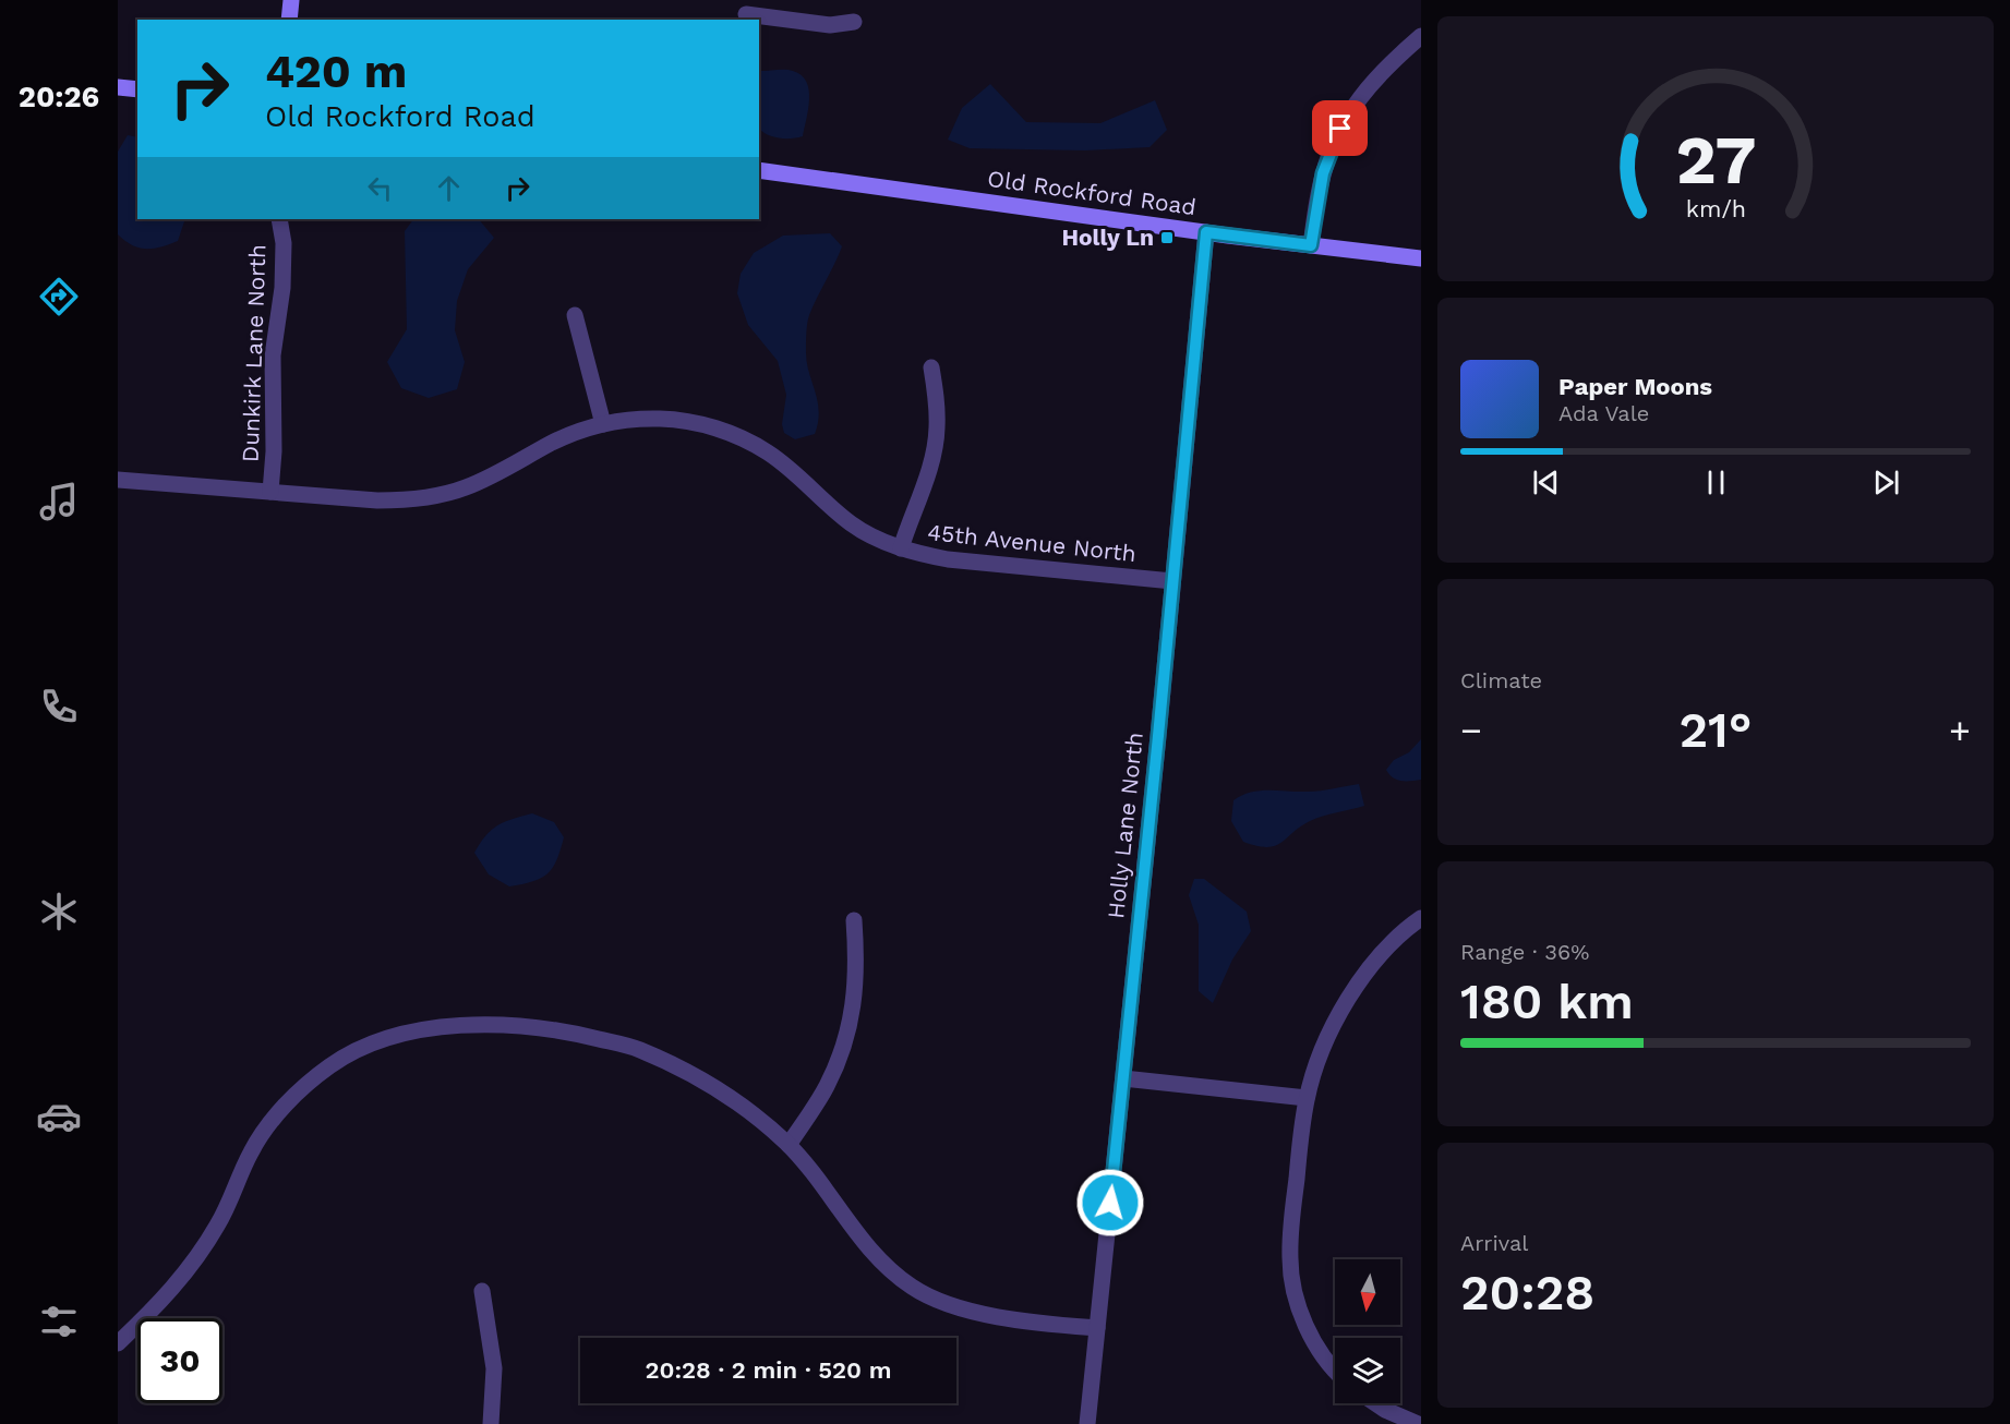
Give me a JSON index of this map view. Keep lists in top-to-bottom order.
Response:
{
  "streets": {
    "street": [
      "Old Rockford Road",
      "Dunkirk Lane North",
      "45th Avenue North",
      "Holly Lane North"
    ]
  },
  "crossings": [
    ["Old Rockford Road", "Holly Lane North"],
    ["Dunkirk Lane North", "45th Avenue North"],
    ["45th Avenue North", "Holly Lane North"]
  ],
  "places": {
    "transit": ["Holly Ln"]
  },
  "north": "bottom",
  "page": {
    "tabs": "20:26",
    "turn": ["420 m", "Old Rockford Road"],
    "song": ["Paper Moons", "Ada Vale"],
    "tile": [
      "Climate",
      ["Range · 36%", "180 km"],
      ["Arrival", "20:28"]
    ],
    "heat": ["−", "21°", "+"],
    "limit": "30",
    "trip": "20:28 · 2 min · 520 m",
    "gauge": ["27", "km/h"]
  }
}
